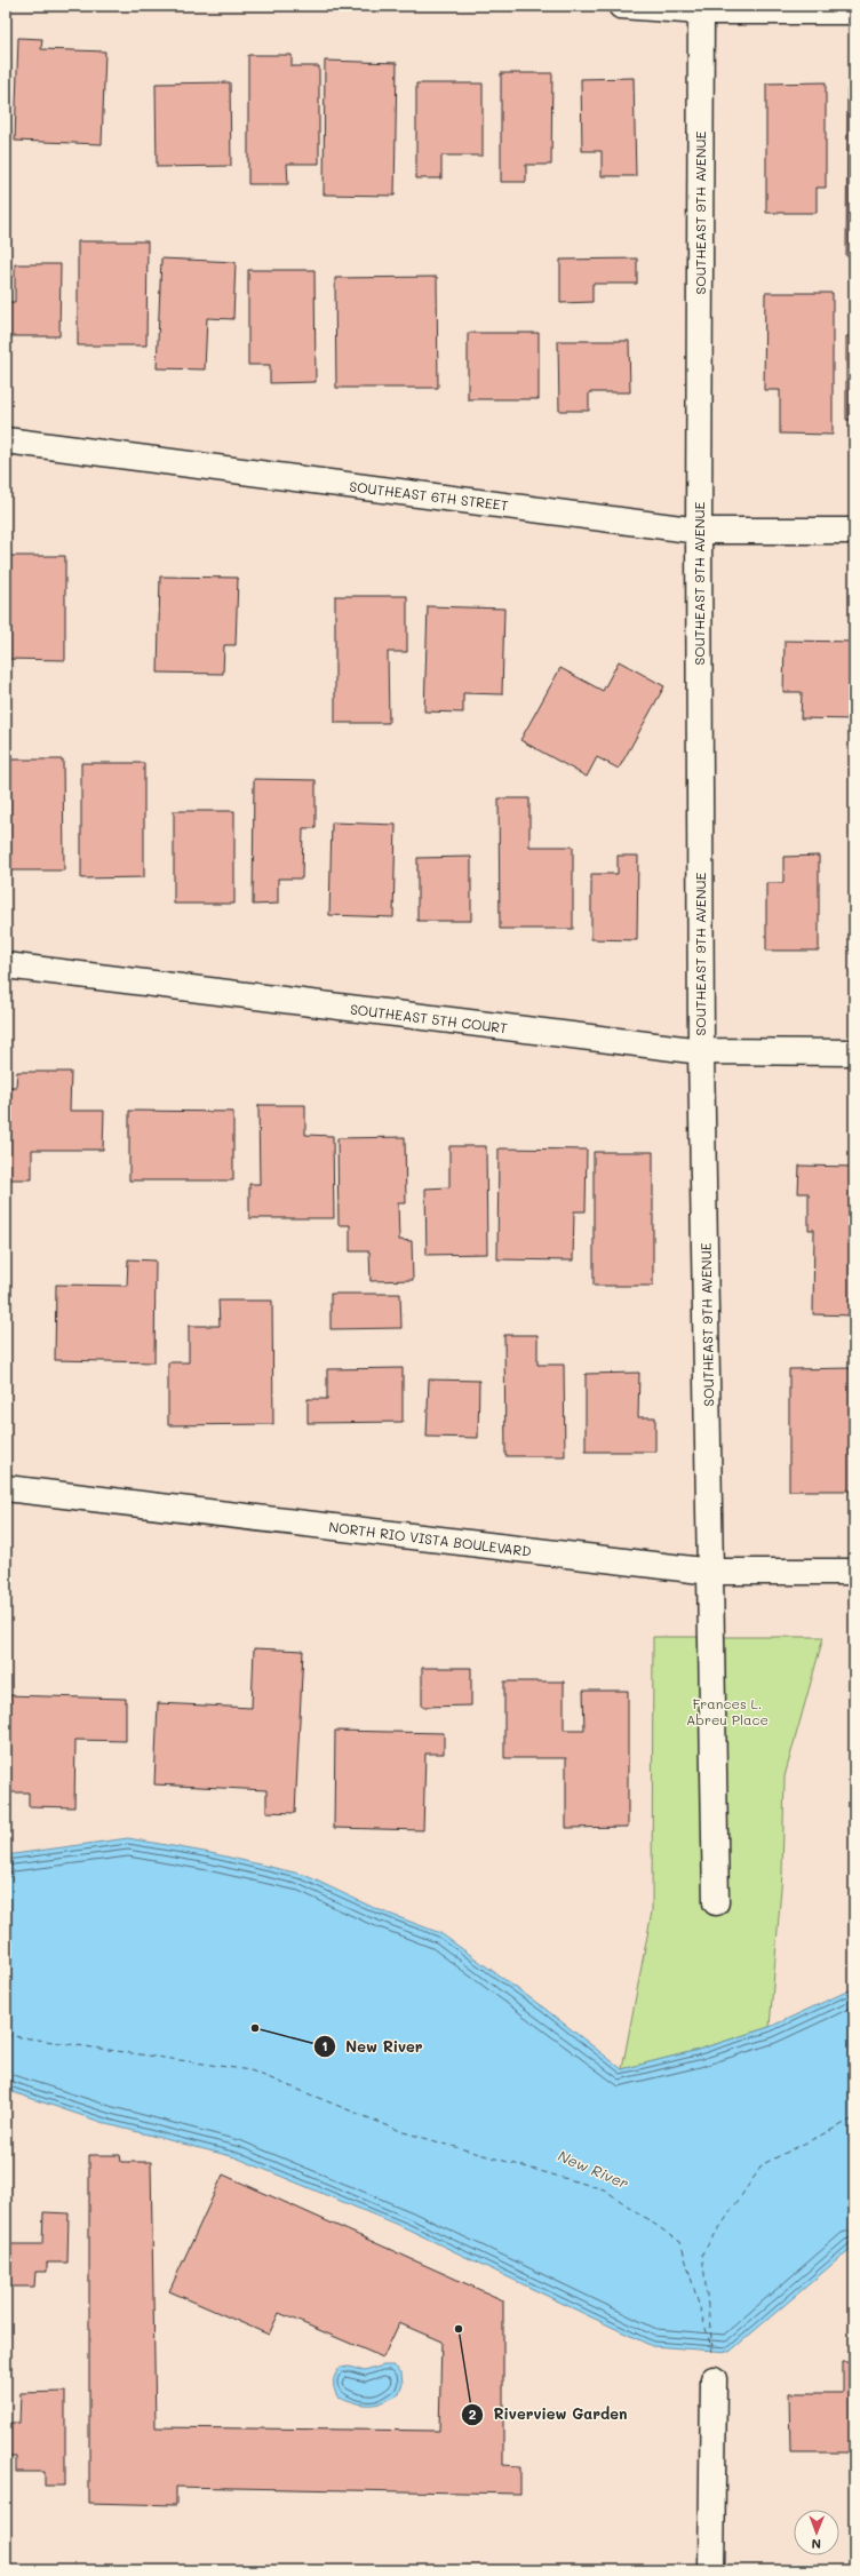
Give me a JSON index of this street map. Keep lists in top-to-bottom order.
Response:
{
  "streets": {
    "street": [
      "SOUTHEAST 9TH AVENUE",
      "SOUTHEAST 6TH STREET",
      "SOUTHEAST 5TH COURT",
      "NORTH RIO VISTA BOULEVARD"
    ]
  },
  "crossings": [
    ["SOUTHEAST 9TH AVENUE", "SOUTHEAST 6TH STREET"],
    ["SOUTHEAST 9TH AVENUE", "SOUTHEAST 5TH COURT"],
    ["SOUTHEAST 9TH AVENUE", "NORTH RIO VISTA BOULEVARD"]
  ],
  "water": ["New River"],
  "parks": ["Frances L. Abreu Place"],
  "places": ["New River", "Riverview Garden"],
  "north": "bottom"
}
